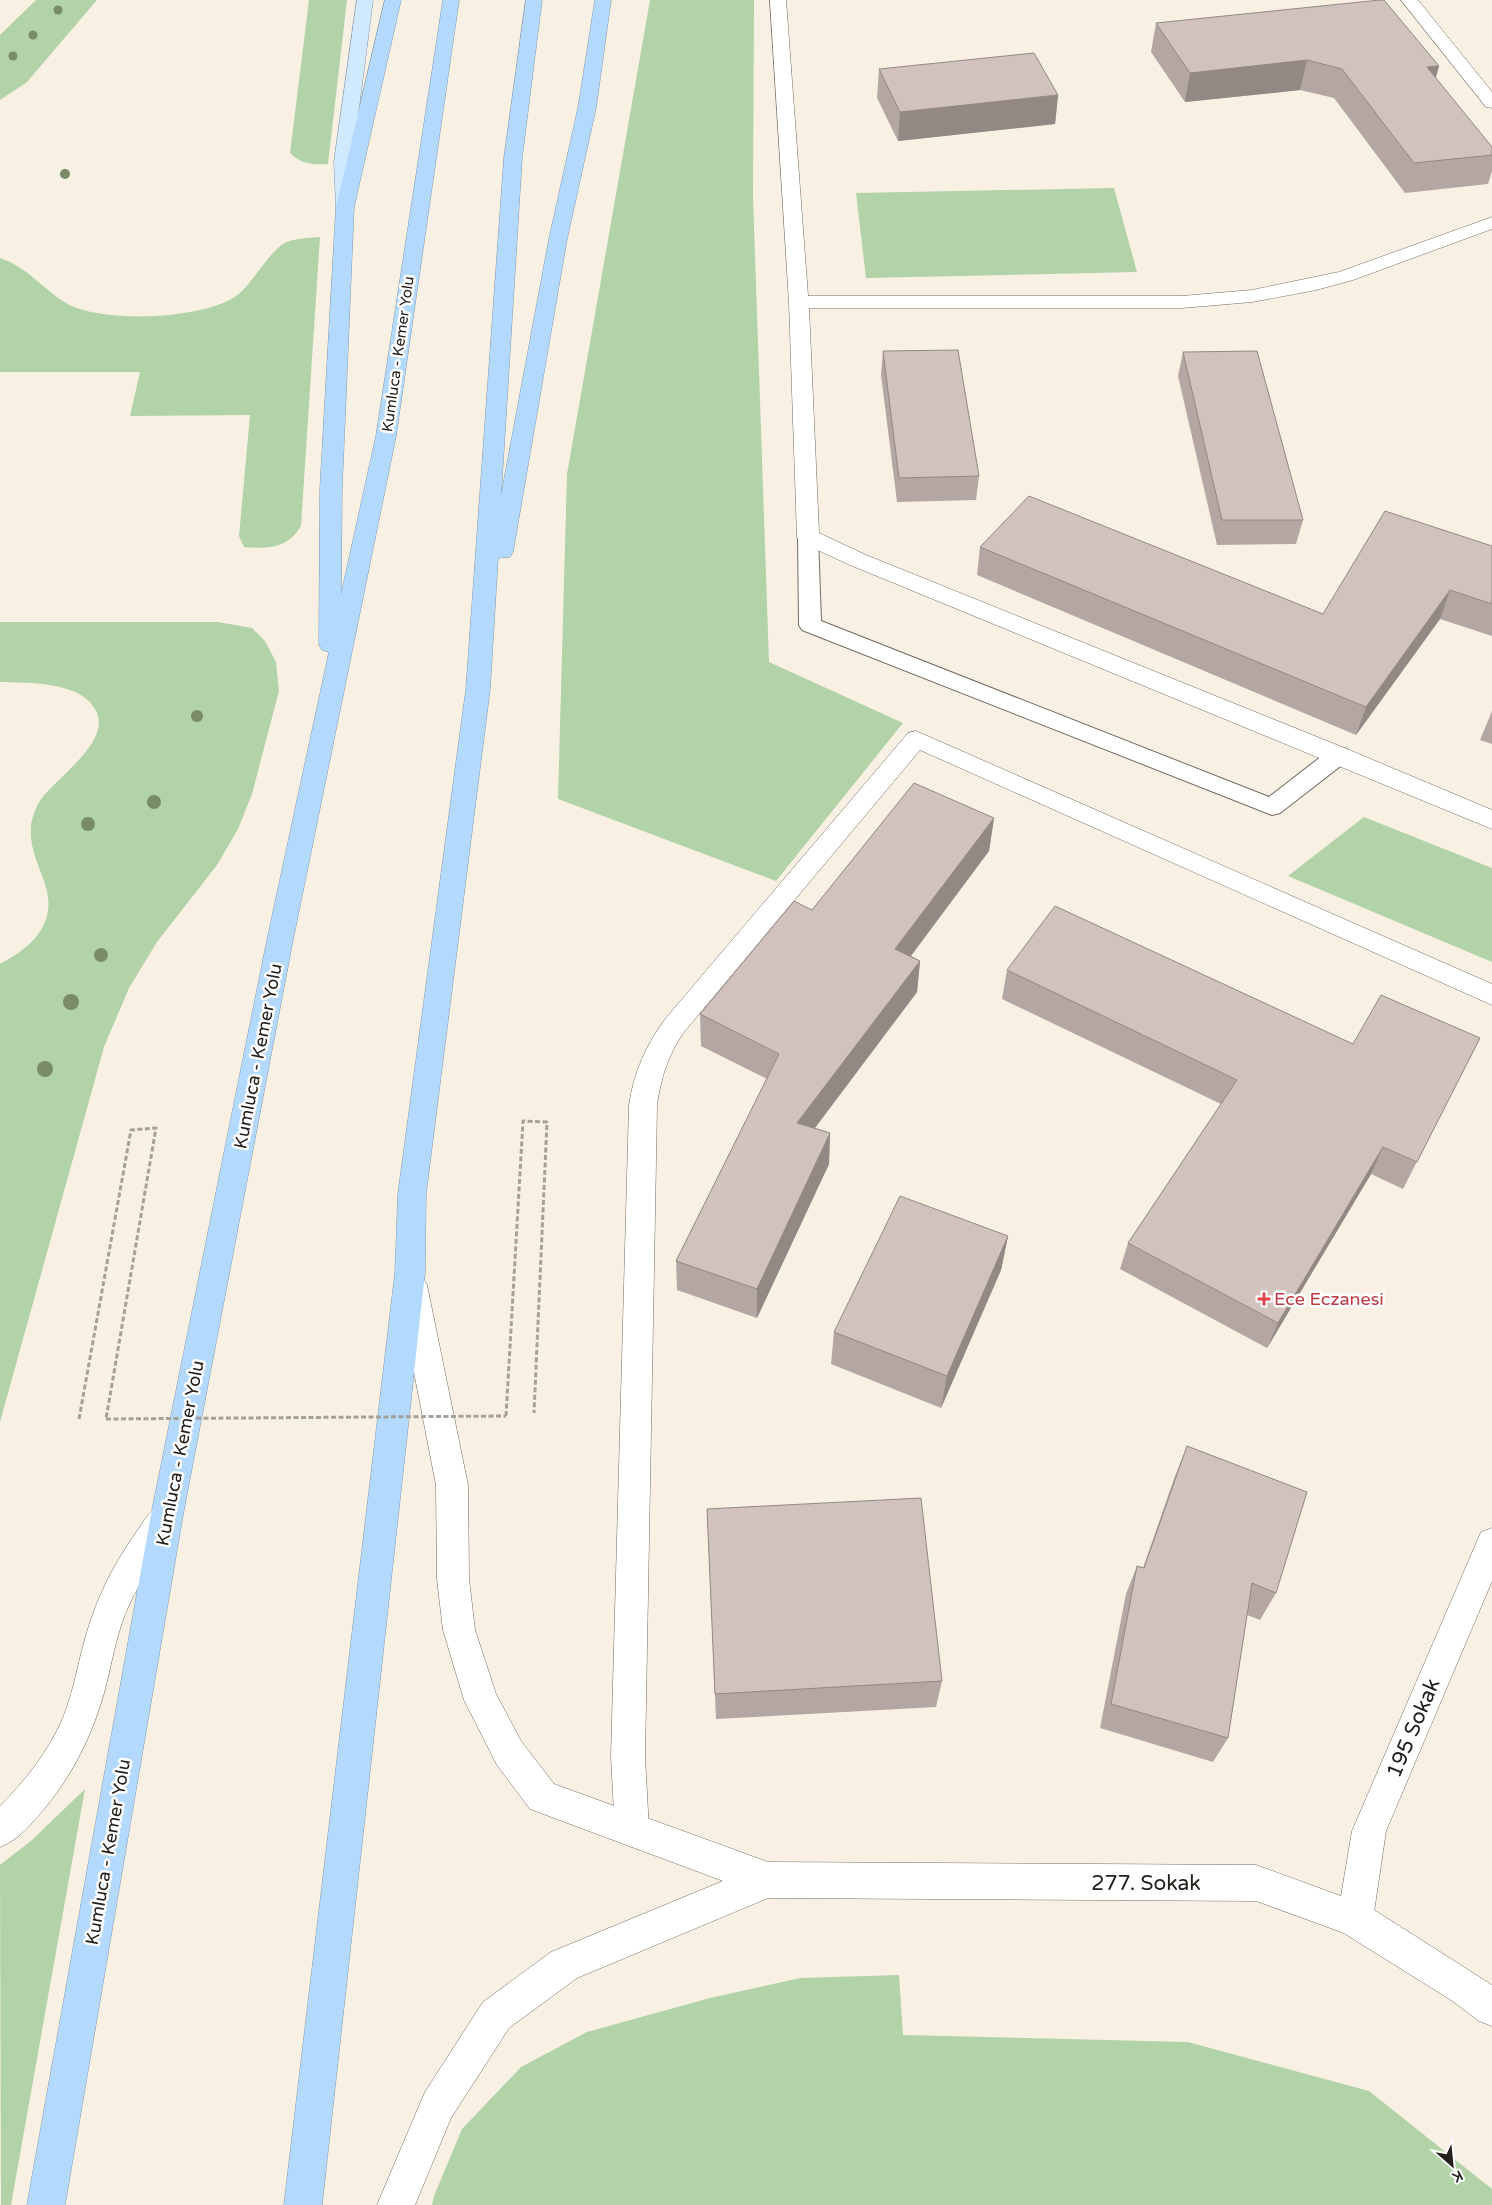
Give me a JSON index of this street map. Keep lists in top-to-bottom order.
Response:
{
  "streets": {
    "highway": ["Kumluca - Kemer Yolu"],
    "street": ["195 Sokak", "277. Sokak"]
  },
  "crossings": [
    ["195 Sokak", "277. Sokak"]
  ],
  "places": {
    "health": ["Ece Eczanesi"]
  },
  "north": "bottom right"
}
